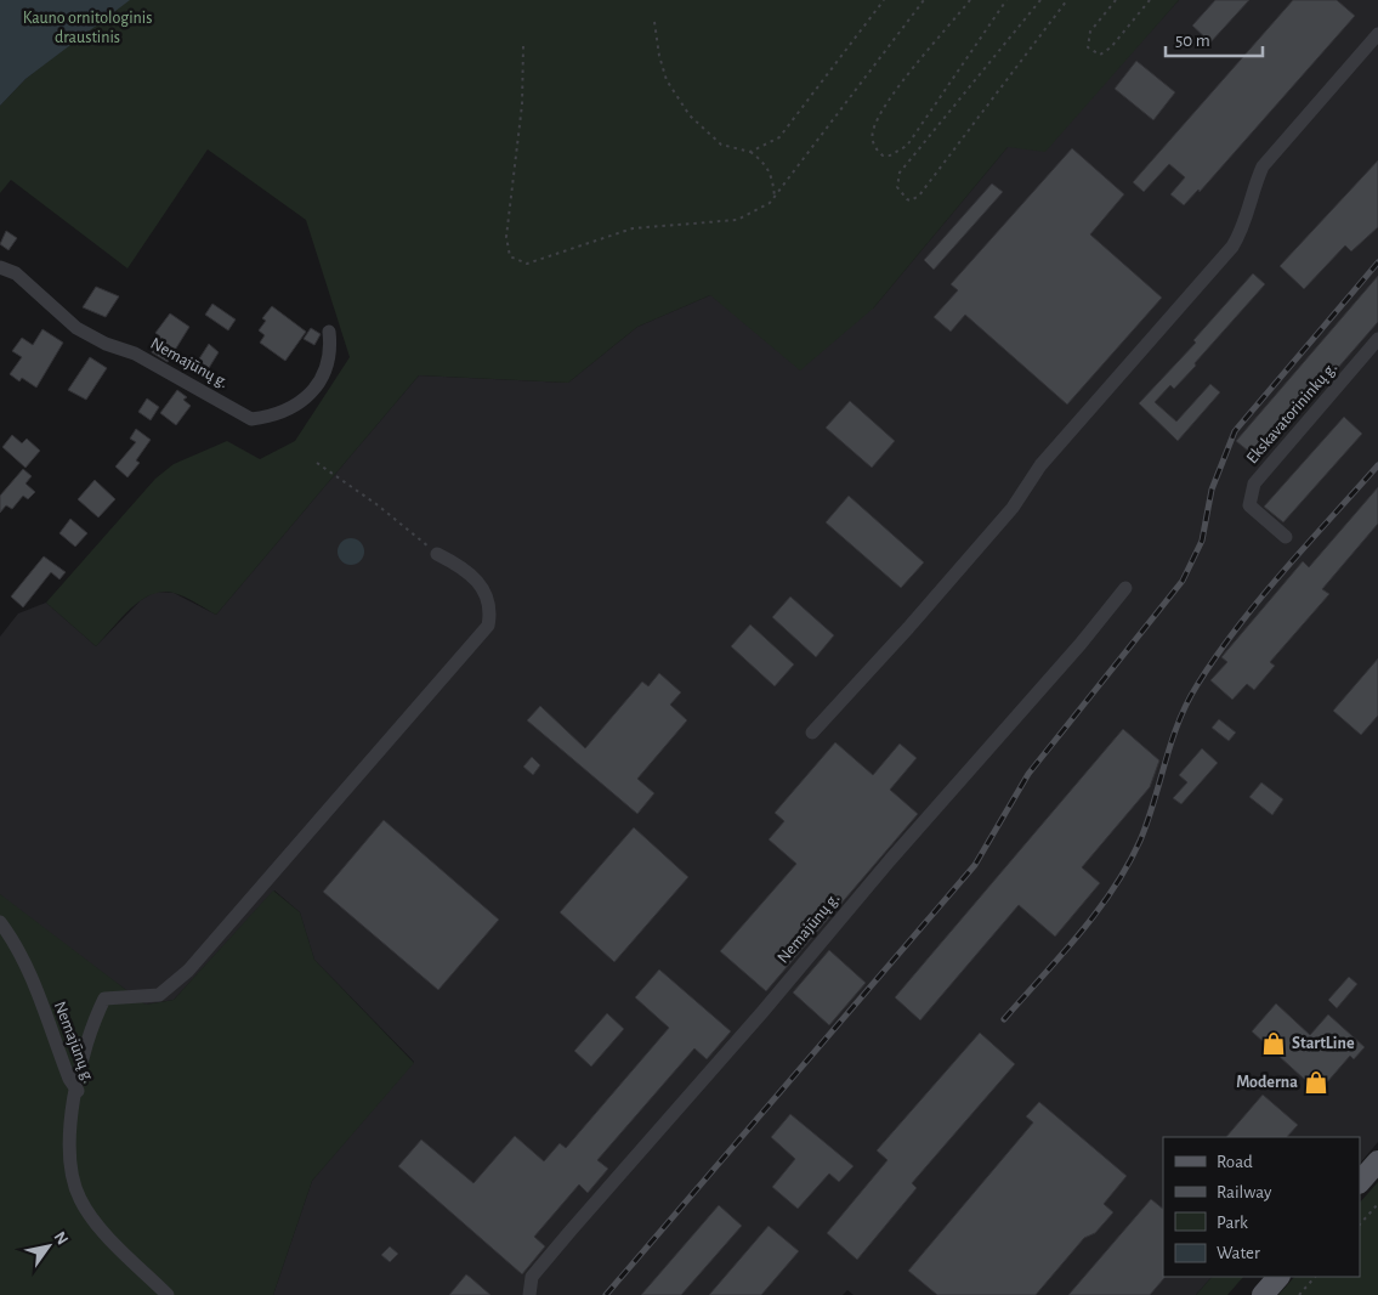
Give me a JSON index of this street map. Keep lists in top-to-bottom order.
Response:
{
  "streets": {
    "street": ["Nemajūnų g.", "Ekskavatorininkų g."]
  },
  "parks": ["Kauno ornitologinis draustinis"],
  "places": {
    "shop": ["StartLine", "Moderna"]
  },
  "legend": [
    "Road",
    "Railway",
    "Park",
    "Water"
  ],
  "scale_bar": "50 m",
  "north": "top right"
}
